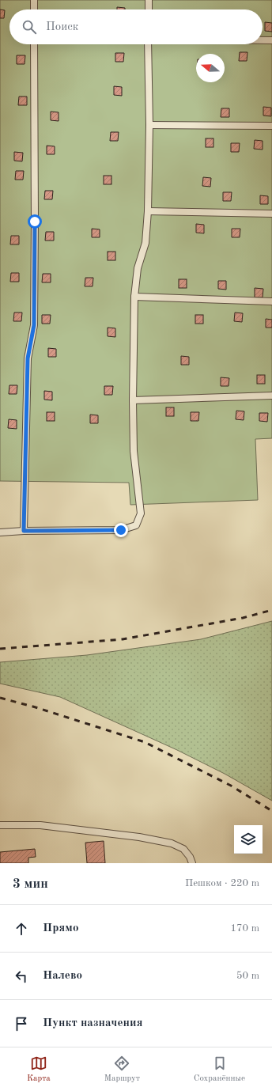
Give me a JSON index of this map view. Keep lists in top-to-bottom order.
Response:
{
  "north": "left",
  "page": {
    "search": "Поиск",
    "heading": ["3 мин", "Пешком · 220 m"],
    "list": [
      ["Прямо", "170 m"],
      ["Налево", "50 m"],
      "Пункт назначения"
    ],
    "nav": ["Карта", "Маршрут", "Сохранённые"]
  }
}
